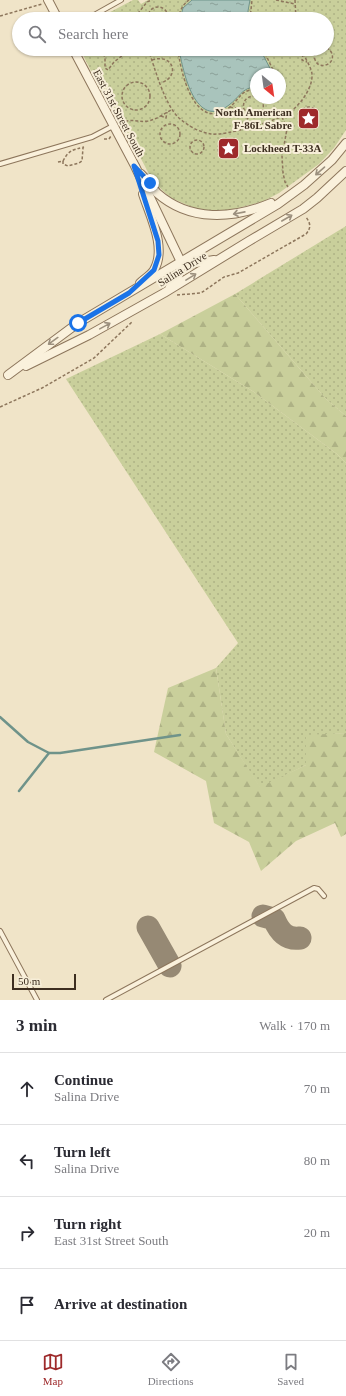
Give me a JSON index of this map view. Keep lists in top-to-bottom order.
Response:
{
  "streets": {
    "street": ["East 31st Street South", "Salina Drive"]
  },
  "crossings": [
    ["East 31st Street South", "Salina Drive"]
  ],
  "one_way": ["East 31st Street South"],
  "places": {
    "place": ["North American F-86L Sabre", "Lockheed T-33A"]
  },
  "scale_bar": "50 m",
  "north": "bottom right",
  "page": {
    "search": "Search here",
    "scale": "50 m",
    "heading": ["3 min", "Walk · 170 m"],
    "list": [
      ["Continue", "Salina Drive", "70 m"],
      ["Turn left", "Salina Drive", "80 m"],
      ["Turn right", "East 31st Street South", "20 m"],
      "Arrive at destination"
    ],
    "nav": ["Map", "Directions", "Saved"]
  }
}
